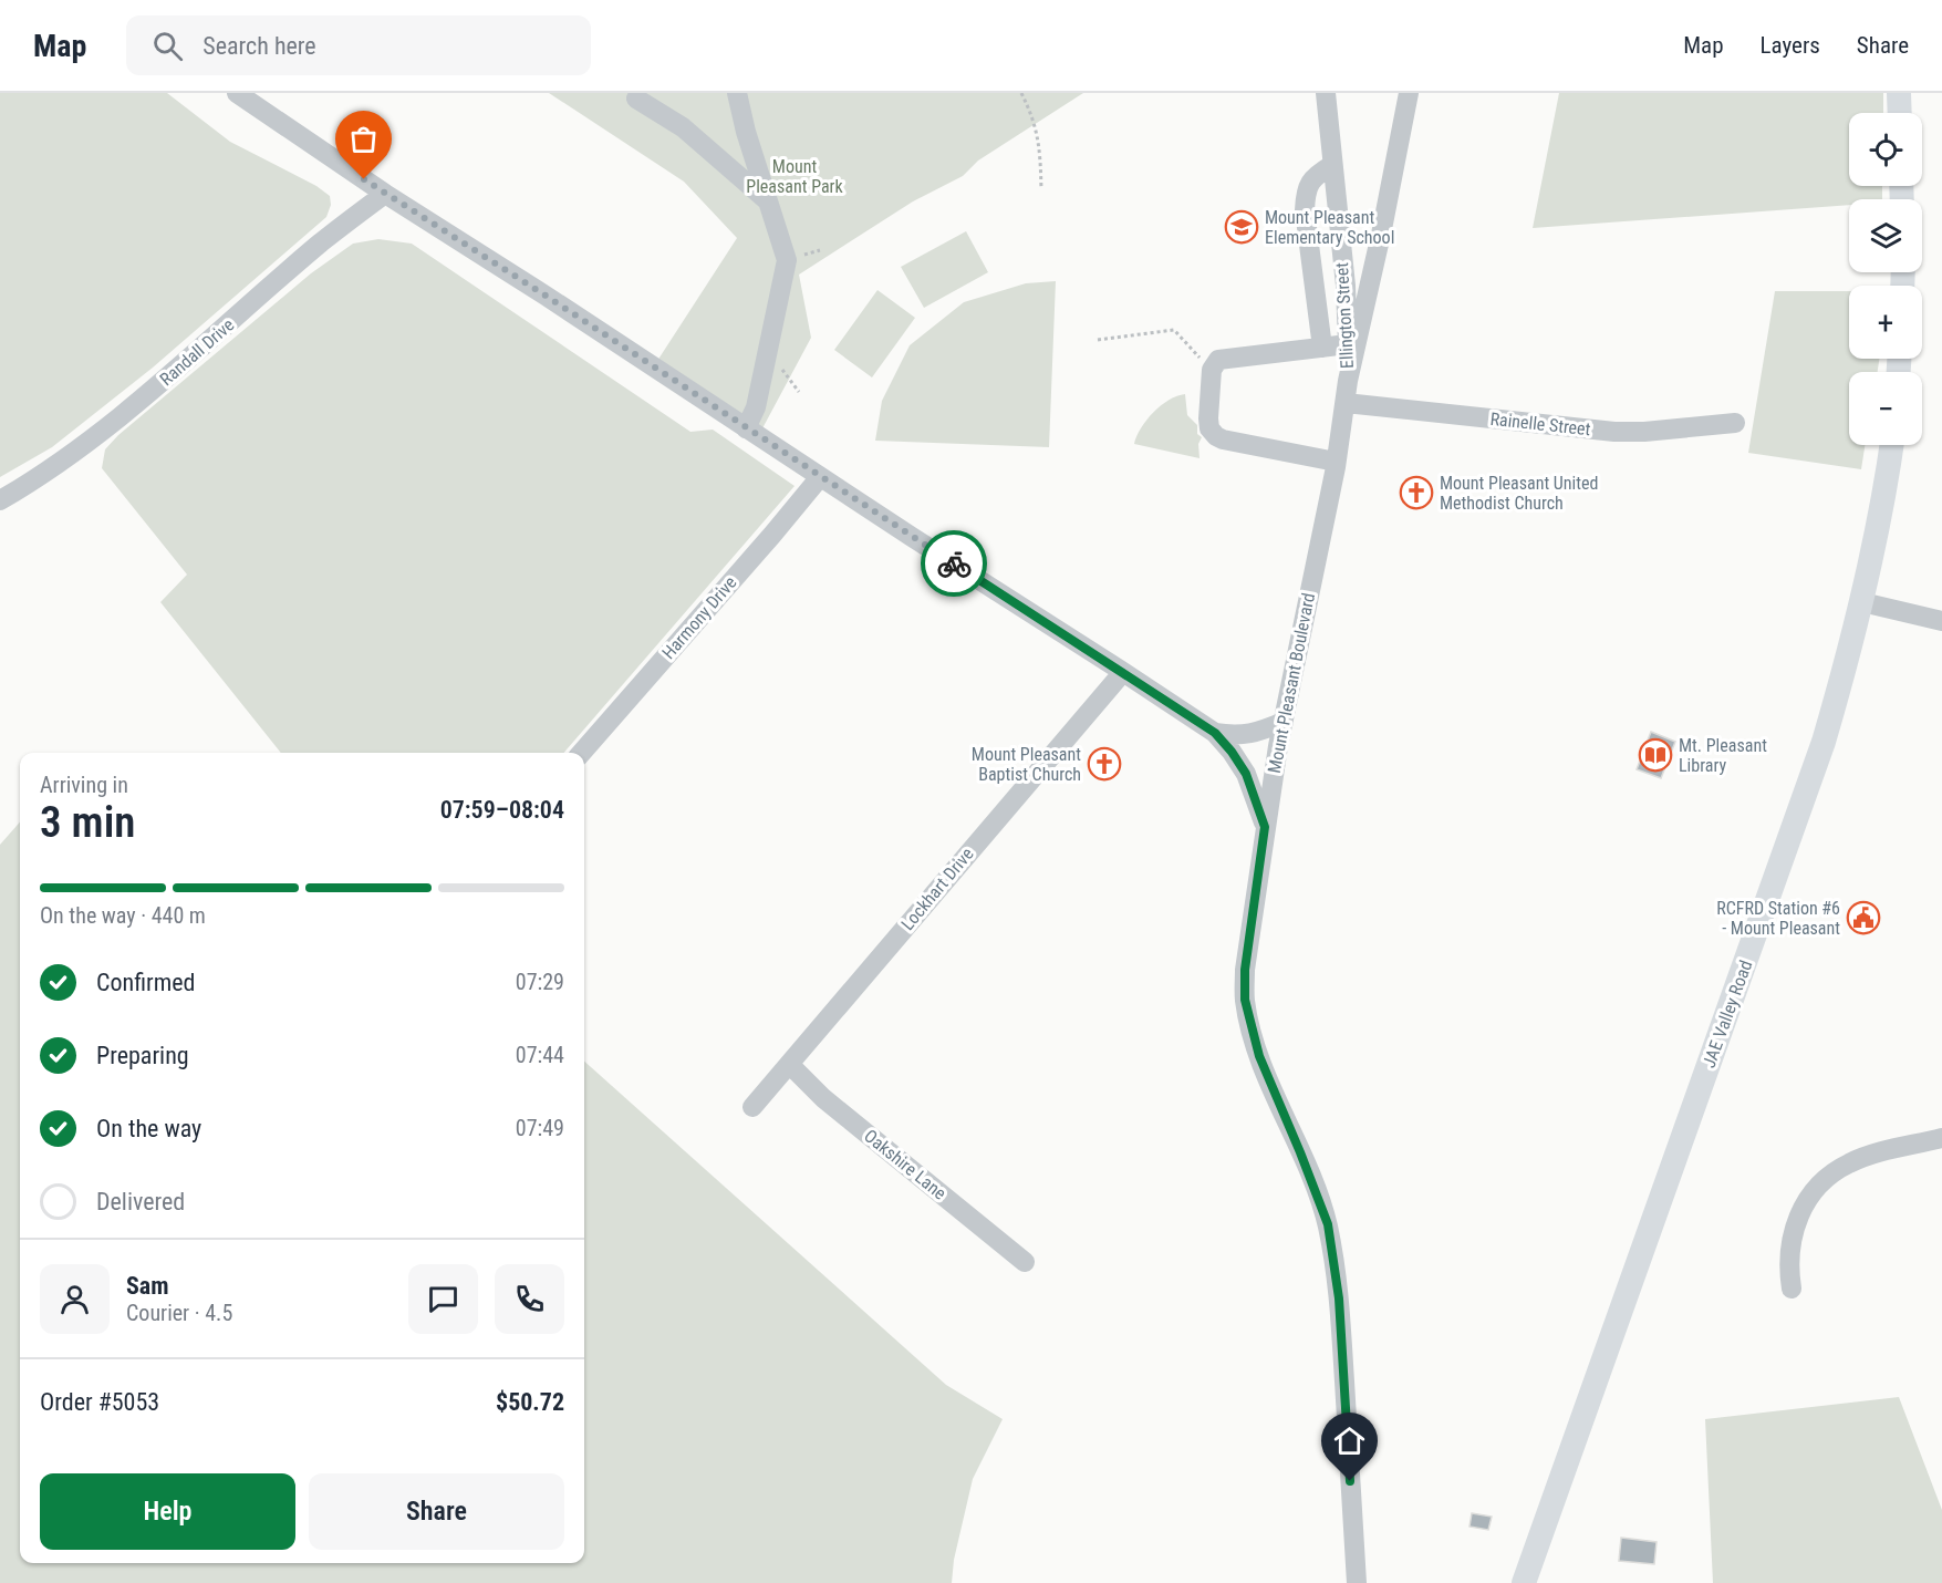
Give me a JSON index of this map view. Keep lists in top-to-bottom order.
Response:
{
  "streets": {
    "main road": ["JAE Valley Road"],
    "street": [
      "Ellington Street",
      "Randall Drive",
      "Rainelle Street",
      "Harmony Drive",
      "Mount Pleasant Boulevard",
      "Lockhart Drive",
      "Oakshire Lane"
    ]
  },
  "crossings": [
    ["Ellington Street", "Mount Pleasant Boulevard"],
    ["Rainelle Street", "Mount Pleasant Boulevard"],
    ["Lockhart Drive", "Oakshire Lane"]
  ],
  "parks": ["Mount Pleasant Park"],
  "places": {
    "school or university": ["Mount Pleasant Elementary School"],
    "church": ["Mount Pleasant United Methodist Church", "Mount Pleasant Baptist Church"],
    "library": ["Mt. Pleasant Library"],
    "public building": ["RCFRD Station #6 - Mount Pleasant"]
  },
  "page": {
    "header": "Map",
    "search": "Search here",
    "nav": ["Map", "Layers", "Share"],
    "map_buttons": ["+", "−"],
    "heading": ["3 min", "Arriving in", "07:59–08:04"],
    "panel": [
      "Sam",
      "Courier · 4.5",
      "Order #5053",
      "$50.72"
    ],
    "bar": "On the way · 440 m",
    "list": [
      ["Confirmed", "07:29"],
      ["Preparing", "07:44"],
      ["On the way", "07:49"],
      "Delivered"
    ],
    "buttons": ["Help", "Share"]
  }
}
